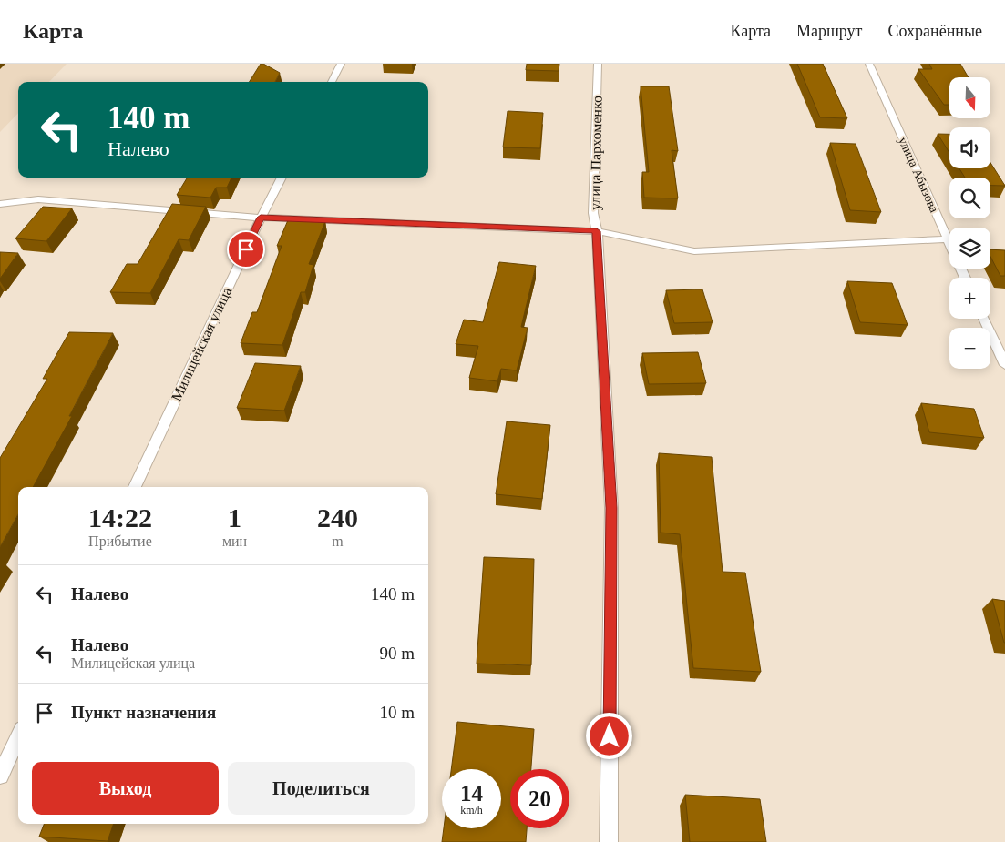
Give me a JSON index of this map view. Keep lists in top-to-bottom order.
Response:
{
  "streets": {
    "lane": ["улица Пархоменко", "улица Абызова", "Милицейская улица"]
  },
  "north": "bottom",
  "page": {
    "header": "Карта",
    "nav": ["Карта", "Маршрут", "Сохранённые"],
    "map_buttons": ["+", "−"],
    "turn": ["140 m", "Налево"],
    "eta": [
      "14:22",
      "Прибытие",
      "1",
      "мин",
      "240",
      "m"
    ],
    "list": [
      {
        "name": "Налево",
        "value": "140 m"
      },
      {
        "name": "Налево",
        "note": "Милицейская улица",
        "value": "90 m"
      },
      {
        "name": "Пункт назначения",
        "value": "10 m"
      }
    ],
    "buttons": ["Выход", "Поделиться"],
    "speed": "14 km/h",
    "limit": "20"
  }
}
